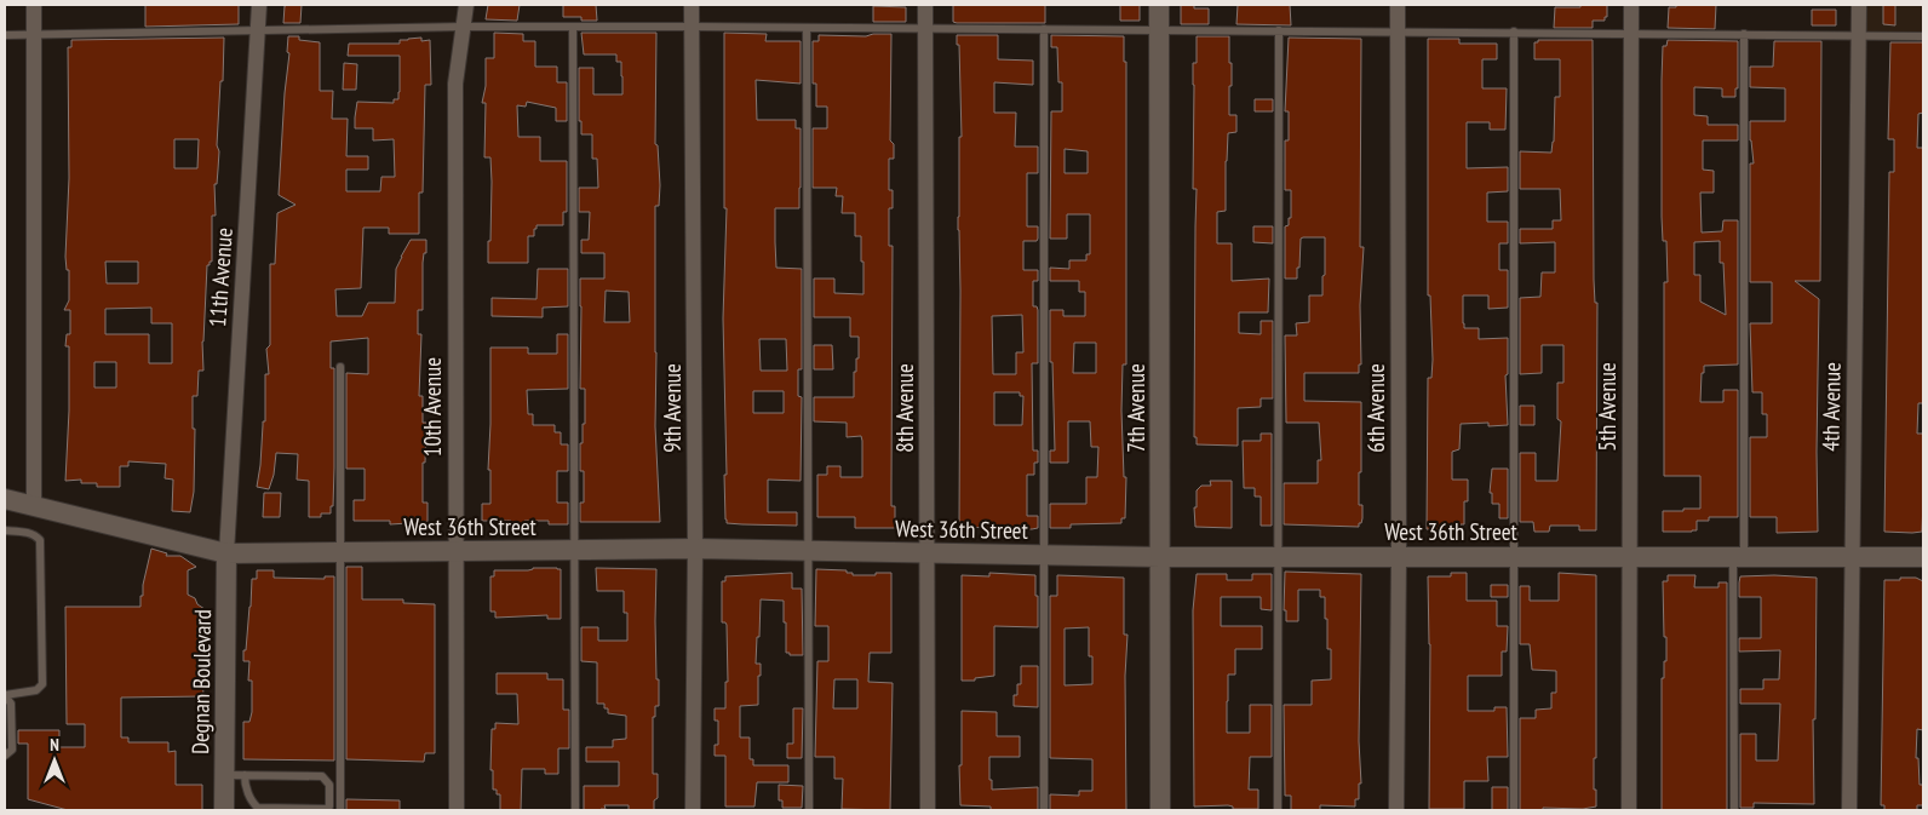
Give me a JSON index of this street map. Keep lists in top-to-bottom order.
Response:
{
  "streets": {
    "street": [
      "11th Avenue",
      "10th Avenue",
      "5th Avenue",
      "4th Avenue",
      "9th Avenue",
      "8th Avenue",
      "7th Avenue",
      "6th Avenue",
      "West 36th Street",
      "Degnan Boulevard"
    ]
  },
  "crossings": [
    ["11th Avenue", "West 36th Street"],
    ["11th Avenue", "Degnan Boulevard"],
    ["10th Avenue", "West 36th Street"],
    ["5th Avenue", "West 36th Street"],
    ["4th Avenue", "West 36th Street"],
    ["9th Avenue", "West 36th Street"],
    ["8th Avenue", "West 36th Street"],
    ["7th Avenue", "West 36th Street"],
    ["6th Avenue", "West 36th Street"],
    ["West 36th Street", "Degnan Boulevard"]
  ],
  "north": "top"
}
